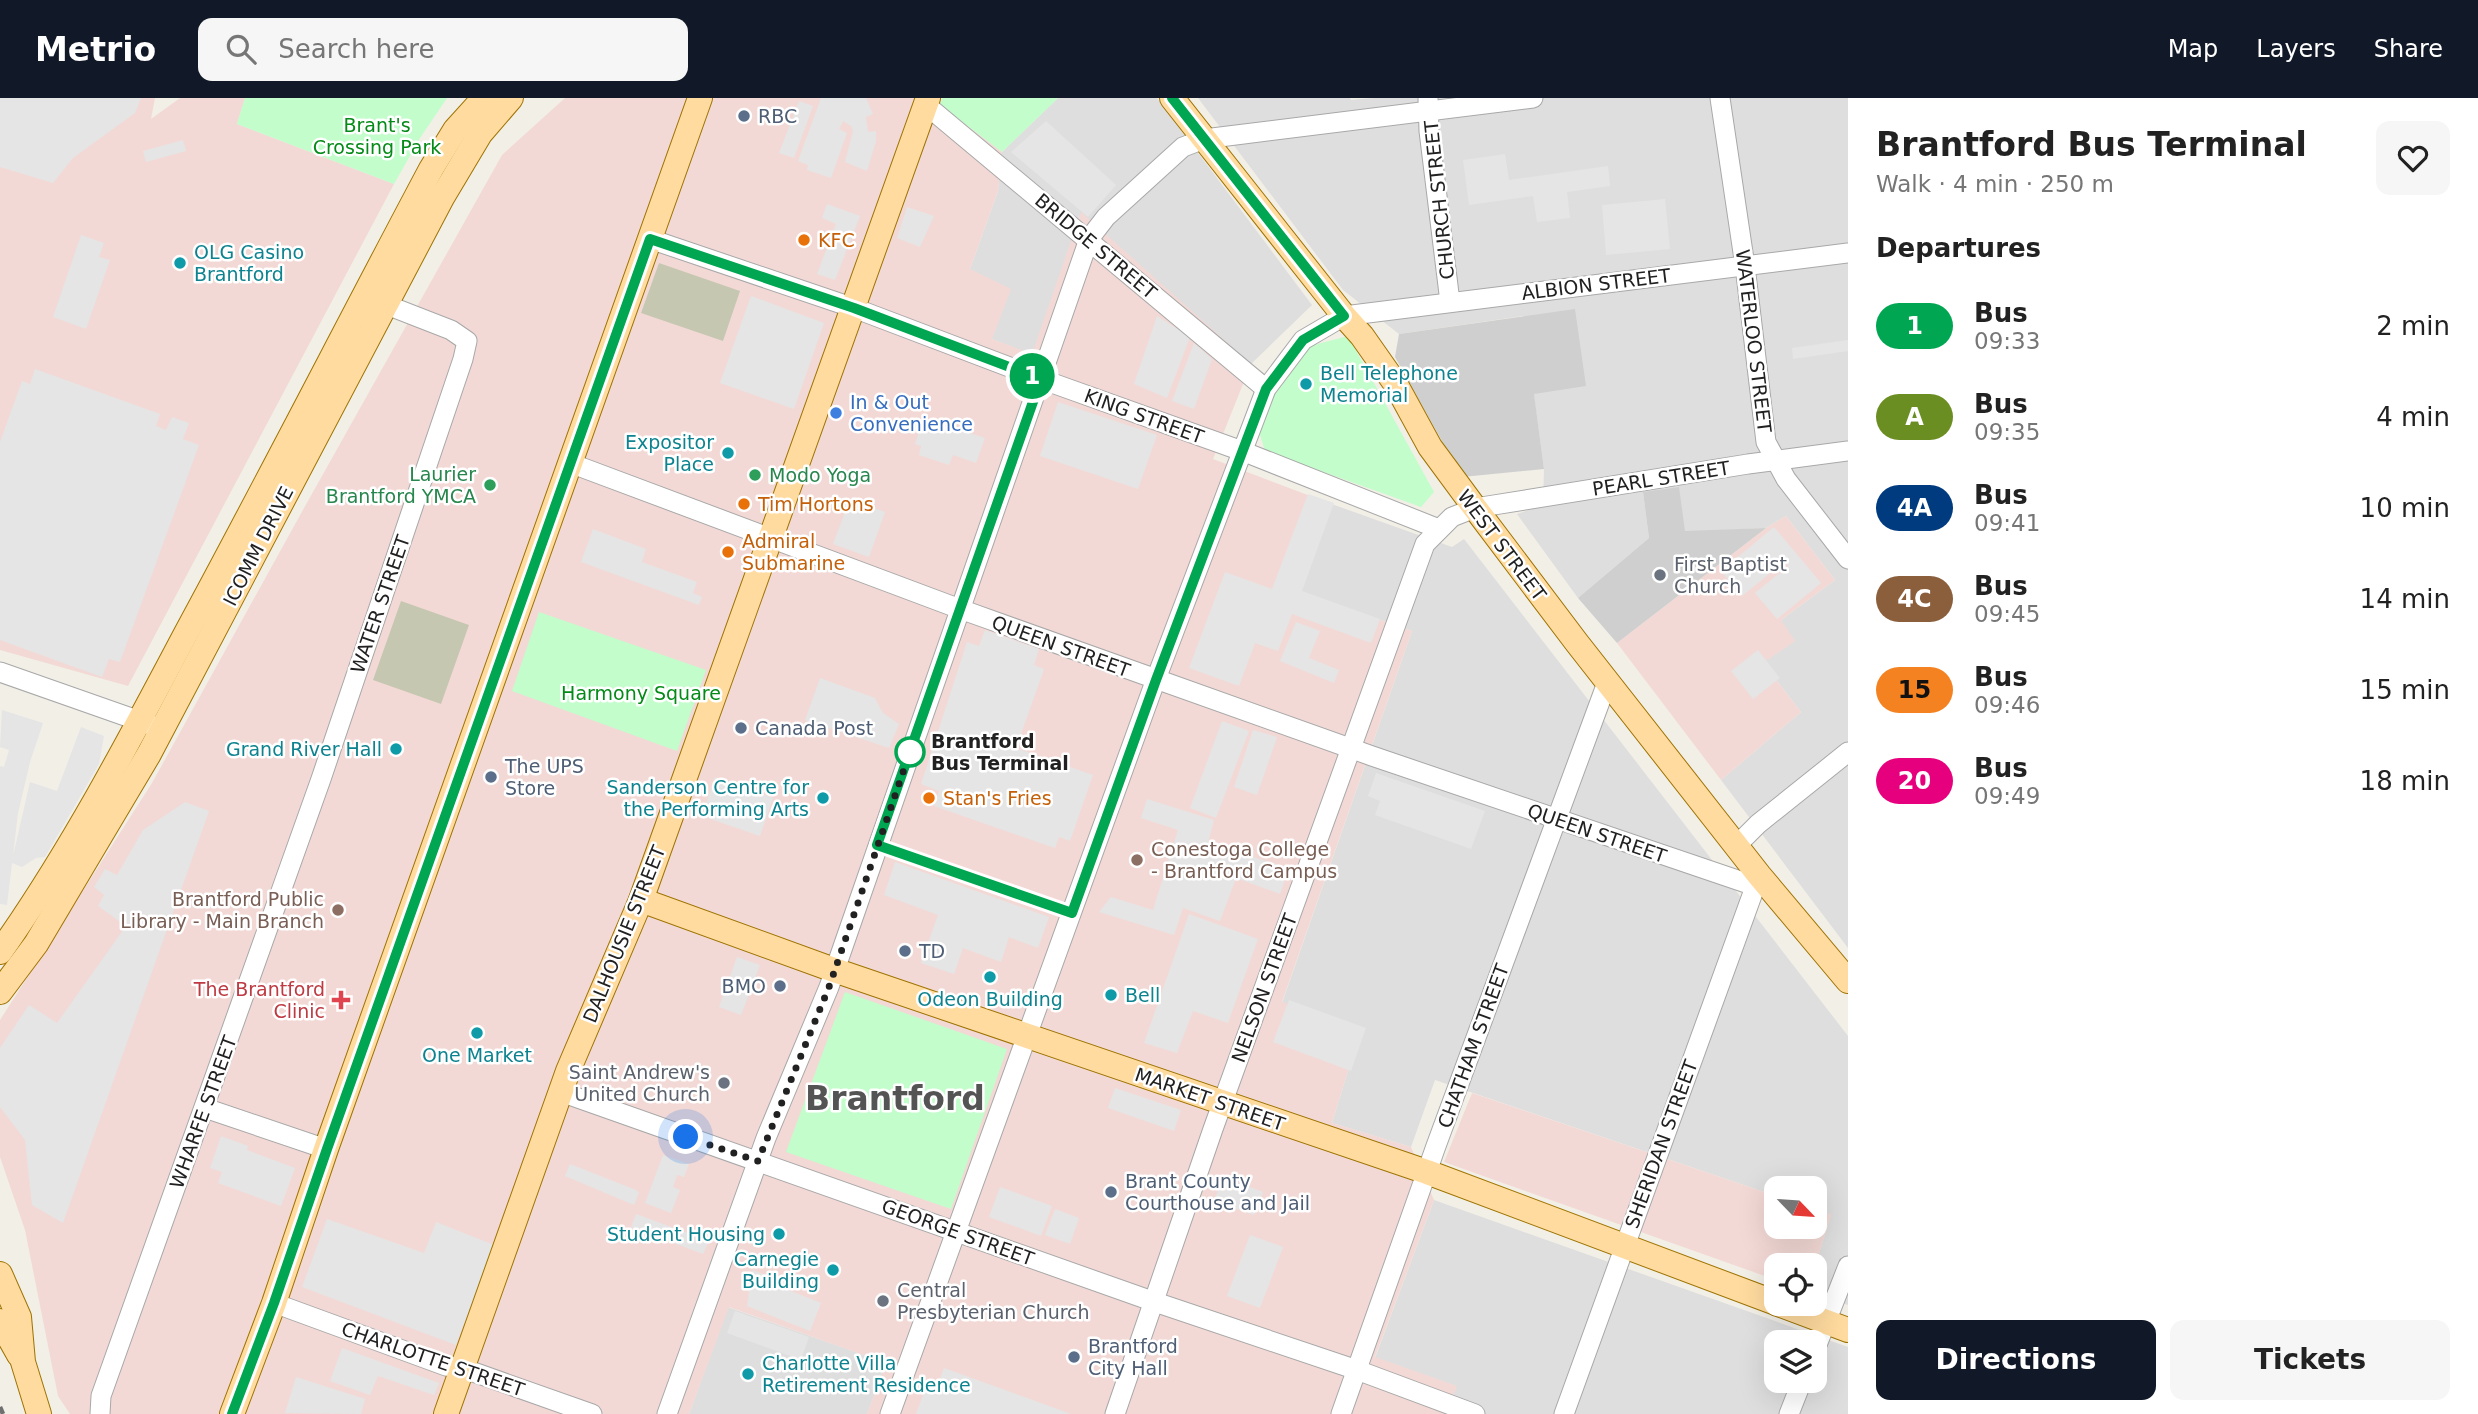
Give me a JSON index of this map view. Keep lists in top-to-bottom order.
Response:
{
  "streets": {
    "main road": [
      "WEST STREET",
      "ICOMM DRIVE",
      "DALHOUSIE STREET",
      "MARKET STREET"
    ],
    "street": [
      "CHURCH STREET",
      "BRIDGE STREET",
      "ALBION STREET",
      "WATERLOO STREET",
      "KING STREET",
      "PEARL STREET",
      "WATER STREET",
      "QUEEN STREET",
      "NELSON STREET",
      "CHATHAM STREET",
      "WHARFE STREET",
      "SHERIDAN STREET",
      "GEORGE STREET",
      "CHARLOTTE STREET"
    ]
  },
  "crossings": [
    ["CHURCH STREET", "ALBION STREET"],
    ["BRIDGE STREET", "DALHOUSIE STREET"],
    ["ALBION STREET", "WATERLOO STREET"],
    ["ALBION STREET", "WEST STREET"],
    ["WATERLOO STREET", "PEARL STREET"],
    ["KING STREET", "DALHOUSIE STREET"],
    ["KING STREET", "NELSON STREET"],
    ["PEARL STREET", "WEST STREET"],
    ["PEARL STREET", "NELSON STREET"],
    ["WEST STREET", "QUEEN STREET"],
    ["WEST STREET", "NELSON STREET"],
    ["WEST STREET", "CHATHAM STREET"],
    ["WEST STREET", "SHERIDAN STREET"],
    ["ICOMM DRIVE", "WATER STREET"],
    ["WATER STREET", "WHARFE STREET"],
    ["QUEEN STREET", "DALHOUSIE STREET"],
    ["QUEEN STREET", "NELSON STREET"],
    ["QUEEN STREET", "CHATHAM STREET"],
    ["QUEEN STREET", "SHERIDAN STREET"],
    ["DALHOUSIE STREET", "MARKET STREET"],
    ["DALHOUSIE STREET", "GEORGE STREET"],
    ["DALHOUSIE STREET", "CHARLOTTE STREET"],
    ["NELSON STREET", "MARKET STREET"],
    ["NELSON STREET", "GEORGE STREET"],
    ["CHATHAM STREET", "MARKET STREET"],
    ["CHATHAM STREET", "GEORGE STREET"],
    ["MARKET STREET", "SHERIDAN STREET"]
  ],
  "districts": ["Brantford"],
  "parks": ["Brant's Crossing Park", "Harmony Square"],
  "places": {
    "other": [
      "RBC",
      "KFC",
      "OLG Casino Brantford",
      "Bell Telephone Memorial",
      "In & Out Convenience",
      "Expositor Place",
      "Modo Yoga",
      "Laurier Brantford YMCA",
      "Tim Hortons",
      "Admiral Submarine",
      "First Baptist Church",
      "Canada Post",
      "Grand River Hall",
      "Brantford Bus Terminal",
      "The UPS Store",
      "Sanderson Centre for the Performing Arts",
      "Stan's Fries",
      "Conestoga College - Brantford Campus",
      "Brantford Public Library - Main Branch",
      "TD",
      "Odeon Building",
      "BMO",
      "Bell",
      "One Market",
      "Saint Andrew's United Church",
      "Brant County Courthouse and Jail",
      "Student Housing",
      "Carnegie Building",
      "Central Presbyterian Church",
      "Brantford City Hall",
      "Charlotte Villa Retirement Residence"
    ],
    "health": ["The Brantford Clinic"]
  },
  "lines": ["bus line 1"],
  "north": "bottom right",
  "page": {
    "header": "Metrio",
    "search": "Search here",
    "nav": ["Map", "Layers", "Share"],
    "on_map": "1",
    "heading": [
      ["Brantford Bus Terminal", "Walk · 4 min · 250 m"],
      "Departures"
    ],
    "list": [
      {
        "mark": "1",
        "name": "Bus",
        "note": "09:33",
        "value": "2 min"
      },
      {
        "mark": "A",
        "name": "Bus",
        "note": "09:35",
        "value": "4 min"
      },
      {
        "mark": "4A",
        "name": "Bus",
        "note": "09:41",
        "value": "10 min"
      },
      {
        "mark": "4C",
        "name": "Bus",
        "note": "09:45",
        "value": "14 min"
      },
      {
        "mark": "15",
        "name": "Bus",
        "note": "09:46",
        "value": "15 min"
      },
      {
        "mark": "20",
        "name": "Bus",
        "note": "09:49",
        "value": "18 min"
      }
    ],
    "buttons": ["Directions", "Tickets"]
  }
}
